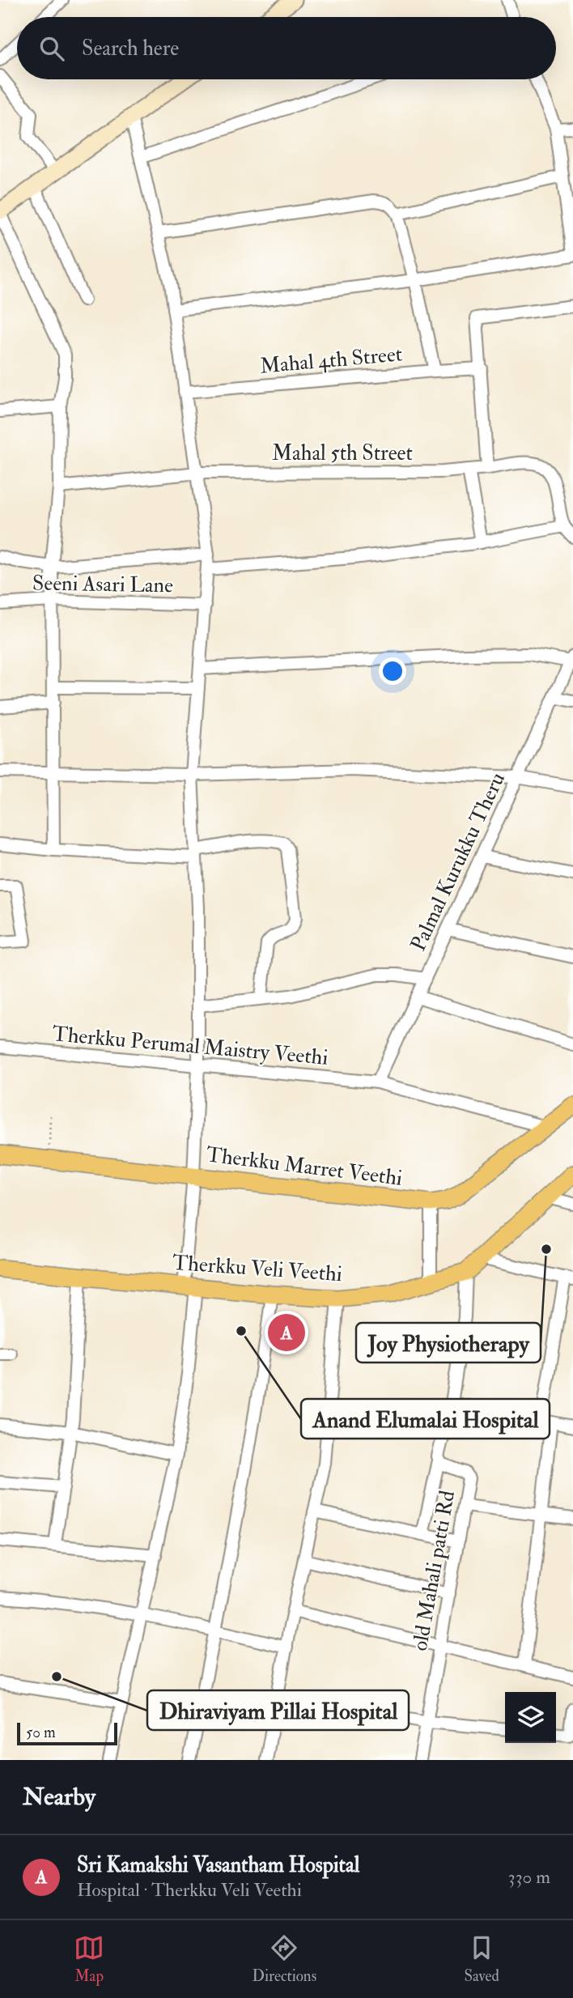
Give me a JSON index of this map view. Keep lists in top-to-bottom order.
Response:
{
  "streets": {
    "main road": ["Therkku Marret Veethi", "Therkku Veli Veethi"],
    "street": [
      "Mahal 4th Street",
      "Mahal 5th Street",
      "Seeni Asari Lane",
      "Palmal Kurukku Theru",
      "Therkku Perumal Maistry Veethi",
      "old Mahali patti Rd"
    ]
  },
  "crossings": [
    ["Palmal Kurukku Theru", "Therkku Perumal Maistry Veethi"],
    ["Therkku Perumal Maistry Veethi", "Therkku Marret Veethi"],
    ["Therkku Veli Veethi", "old Mahali patti Rd"]
  ],
  "places": ["Joy Physiotherapy", "Anand Elumalai Hospital", "Dhiraviyam Pillai Hospital"],
  "scale_bar": "50 m",
  "page": {
    "search": "Search here",
    "pins": "A",
    "scale": "50 m",
    "heading": "Nearby",
    "list": [
      {
        "mark": "A",
        "name": "Sri Kamakshi Vasantham Hospital",
        "note": "Hospital · Therkku Veli Veethi",
        "value": "330 m"
      }
    ],
    "nav": ["Map", "Directions", "Saved"]
  }
}
